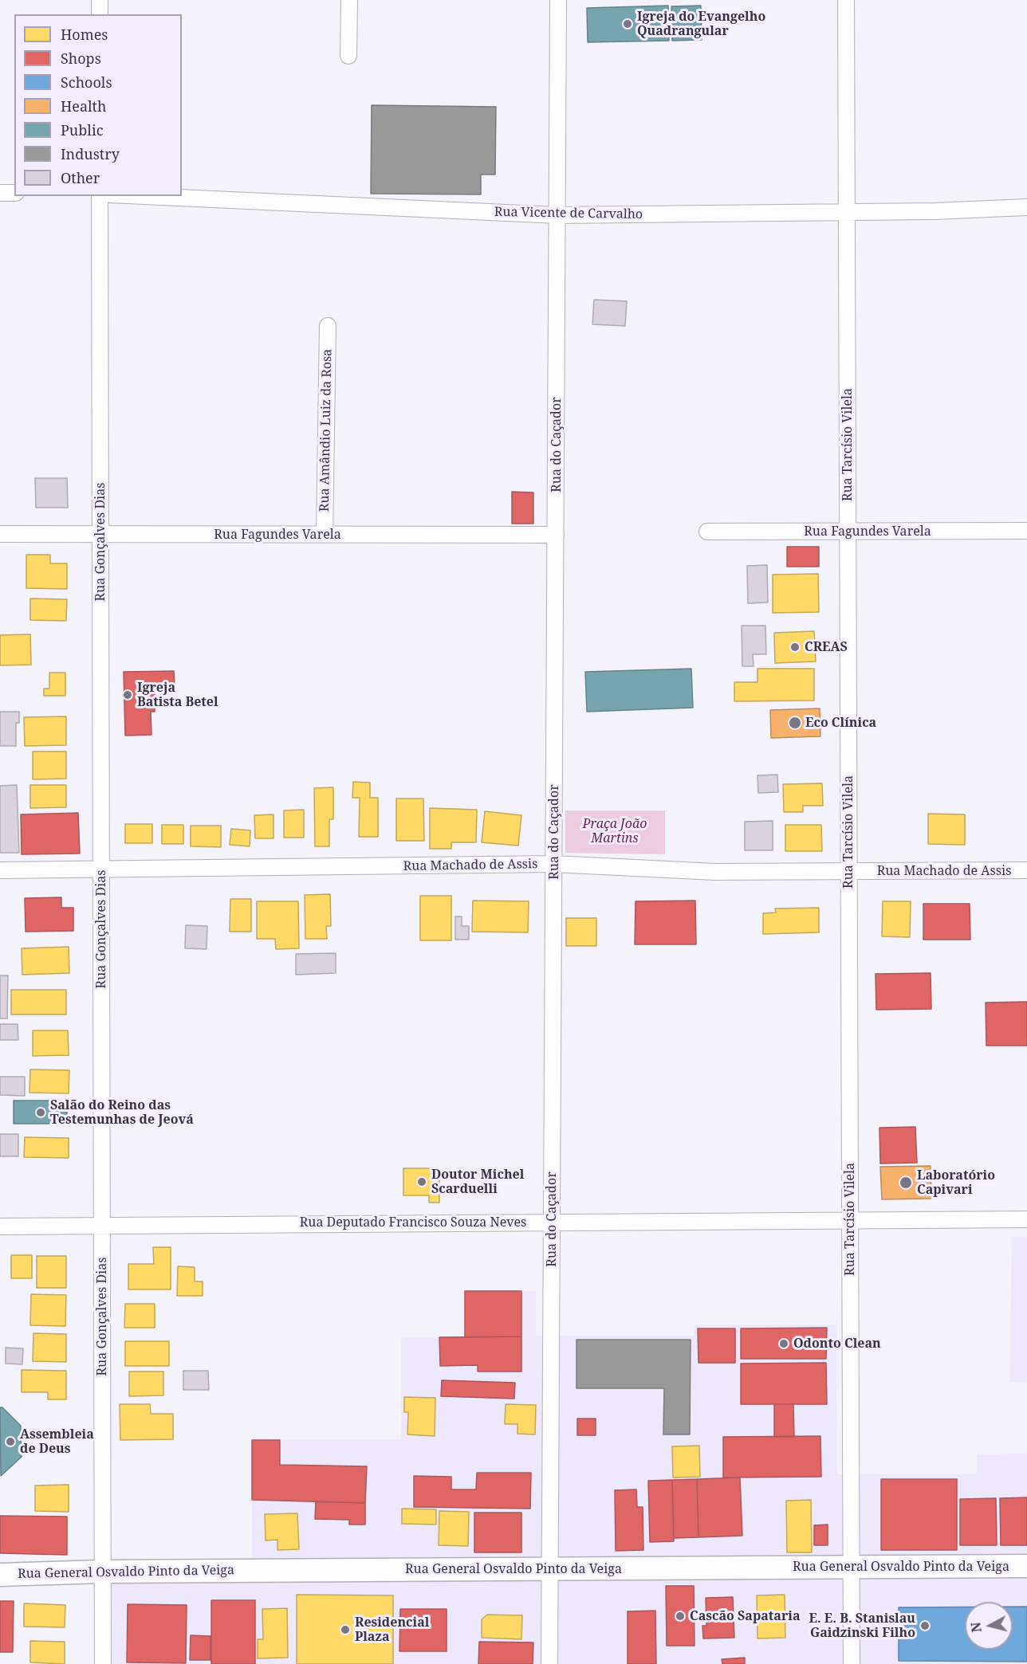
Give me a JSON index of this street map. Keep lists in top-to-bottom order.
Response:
{
  "streets": {
    "street": [
      "Rua Vicente de Carvalho",
      "Rua Amândio Luiz da Rosa",
      "Rua do Caçador",
      "Rua Tarcísio Vilela",
      "Rua Fagundes Varela",
      "Rua Gonçalves Dias",
      "Rua Machado de Assis",
      "Rua Deputado Francisco Souza Neves",
      "Rua General Osvaldo Pinto da Veiga"
    ]
  },
  "crossings": [
    ["Rua Vicente de Carvalho", "Rua do Caçador"],
    ["Rua Vicente de Carvalho", "Rua Tarcísio Vilela"],
    ["Rua Amândio Luiz da Rosa", "Rua Fagundes Varela"],
    ["Rua do Caçador", "Rua Fagundes Varela"],
    ["Rua do Caçador", "Rua Machado de Assis"],
    ["Rua do Caçador", "Rua Deputado Francisco Souza Neves"],
    ["Rua do Caçador", "Rua General Osvaldo Pinto da Veiga"],
    ["Rua Tarcísio Vilela", "Rua Fagundes Varela"],
    ["Rua Tarcísio Vilela", "Rua Machado de Assis"],
    ["Rua Tarcísio Vilela", "Rua Deputado Francisco Souza Neves"],
    ["Rua Tarcísio Vilela", "Rua General Osvaldo Pinto da Veiga"],
    ["Rua Fagundes Varela", "Rua Gonçalves Dias"],
    ["Rua Gonçalves Dias", "Rua Machado de Assis"],
    ["Rua Gonçalves Dias", "Rua Deputado Francisco Souza Neves"],
    ["Rua Gonçalves Dias", "Rua General Osvaldo Pinto da Veiga"]
  ],
  "parks": ["Praça João Martins"],
  "places": [
    "Igreja do Evangelho Quadrangular",
    "CREAS",
    "Igreja Batista Betel",
    "Eco Clínica",
    "Salão do Reino das Testemunhas de Jeová",
    "Doutor Michel Scarduelli",
    "Laboratório Capivari",
    "Odonto Clean",
    "Assembleia de Deus",
    "Cascão Sapataria",
    "E. E. B. Stanislau Gaidzinski Filho",
    "Residencial Plaza"
  ],
  "legend": [
    "Homes",
    "Shops",
    "Schools",
    "Health",
    "Public",
    "Industry",
    "Other"
  ],
  "north": "left"
}
